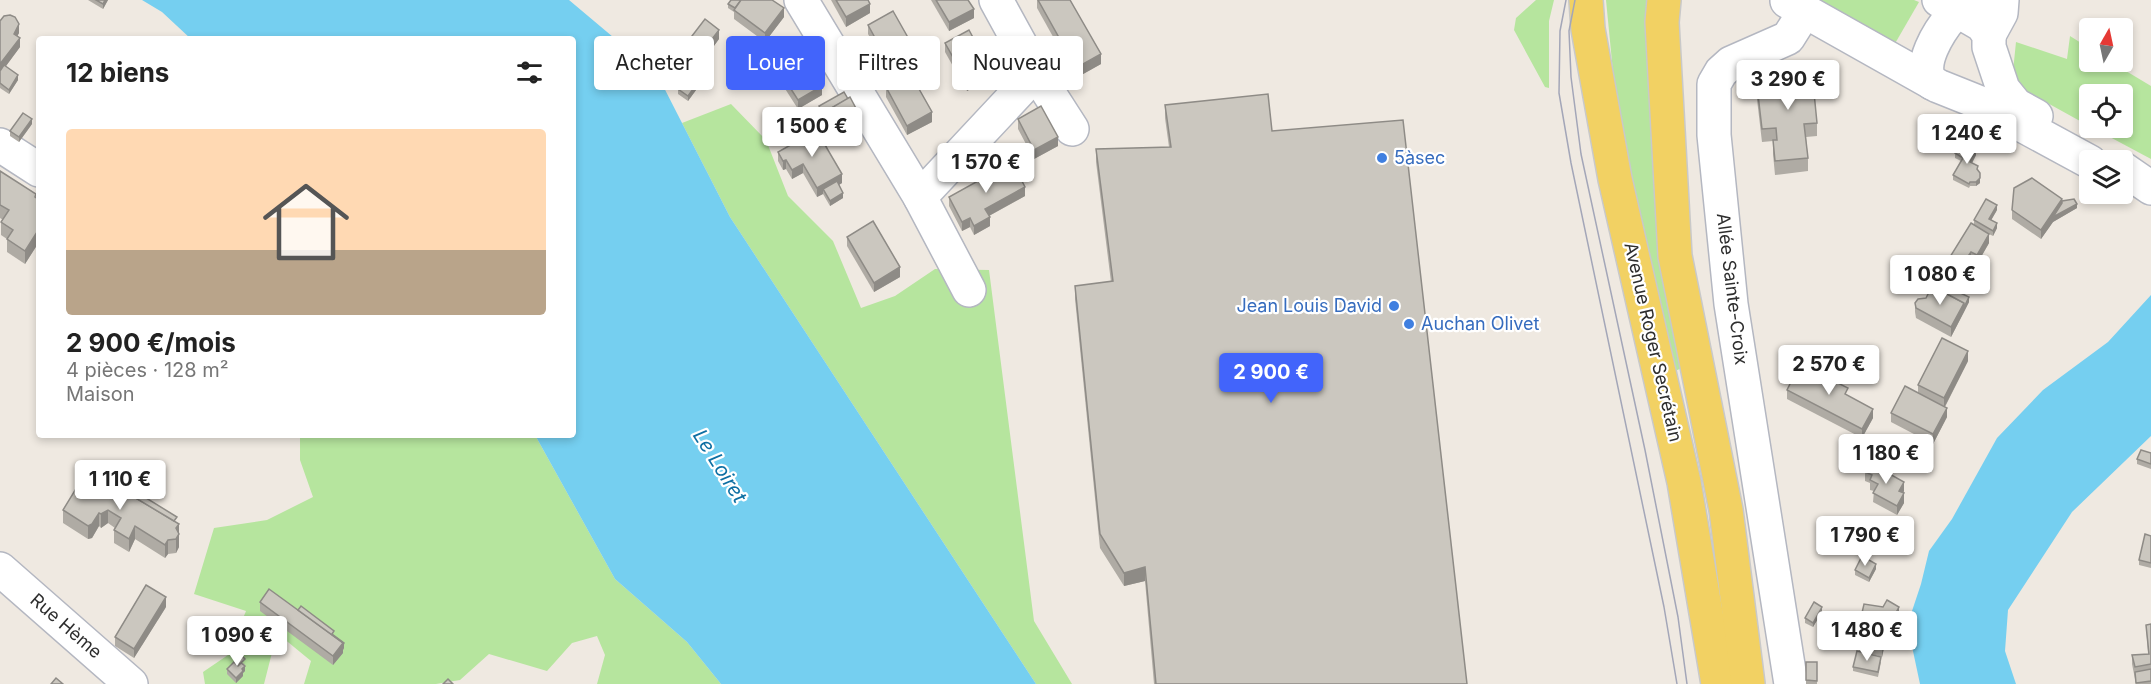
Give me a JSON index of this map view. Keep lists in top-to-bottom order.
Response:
{
  "streets": {
    "main road": ["Avenue Roger Secrétain"],
    "street": ["Allée Sainte-Croix", "Rue Hème"]
  },
  "water": ["Le Loiret"],
  "places": ["5àsec", "Jean Louis David", "Auchan Olivet"],
  "north": "top",
  "page": {
    "chip": [
      "Acheter",
      "Louer",
      "Filtres",
      "Nouveau"
    ],
    "heading": "12 biens",
    "price": [
      "3 290 €",
      "1 500 €",
      "1 240 €",
      "1 570 €",
      "1 080 €",
      "2 570 €",
      "2 900 €",
      "1 180 €",
      "1 110 €",
      "1 790 €",
      "1 480 €",
      "1 090 €"
    ],
    "list": [
      {
        "name": "2 900 €/mois",
        "note": "4 pièces · 128 m² · Maison"
      }
    ]
  }
}
